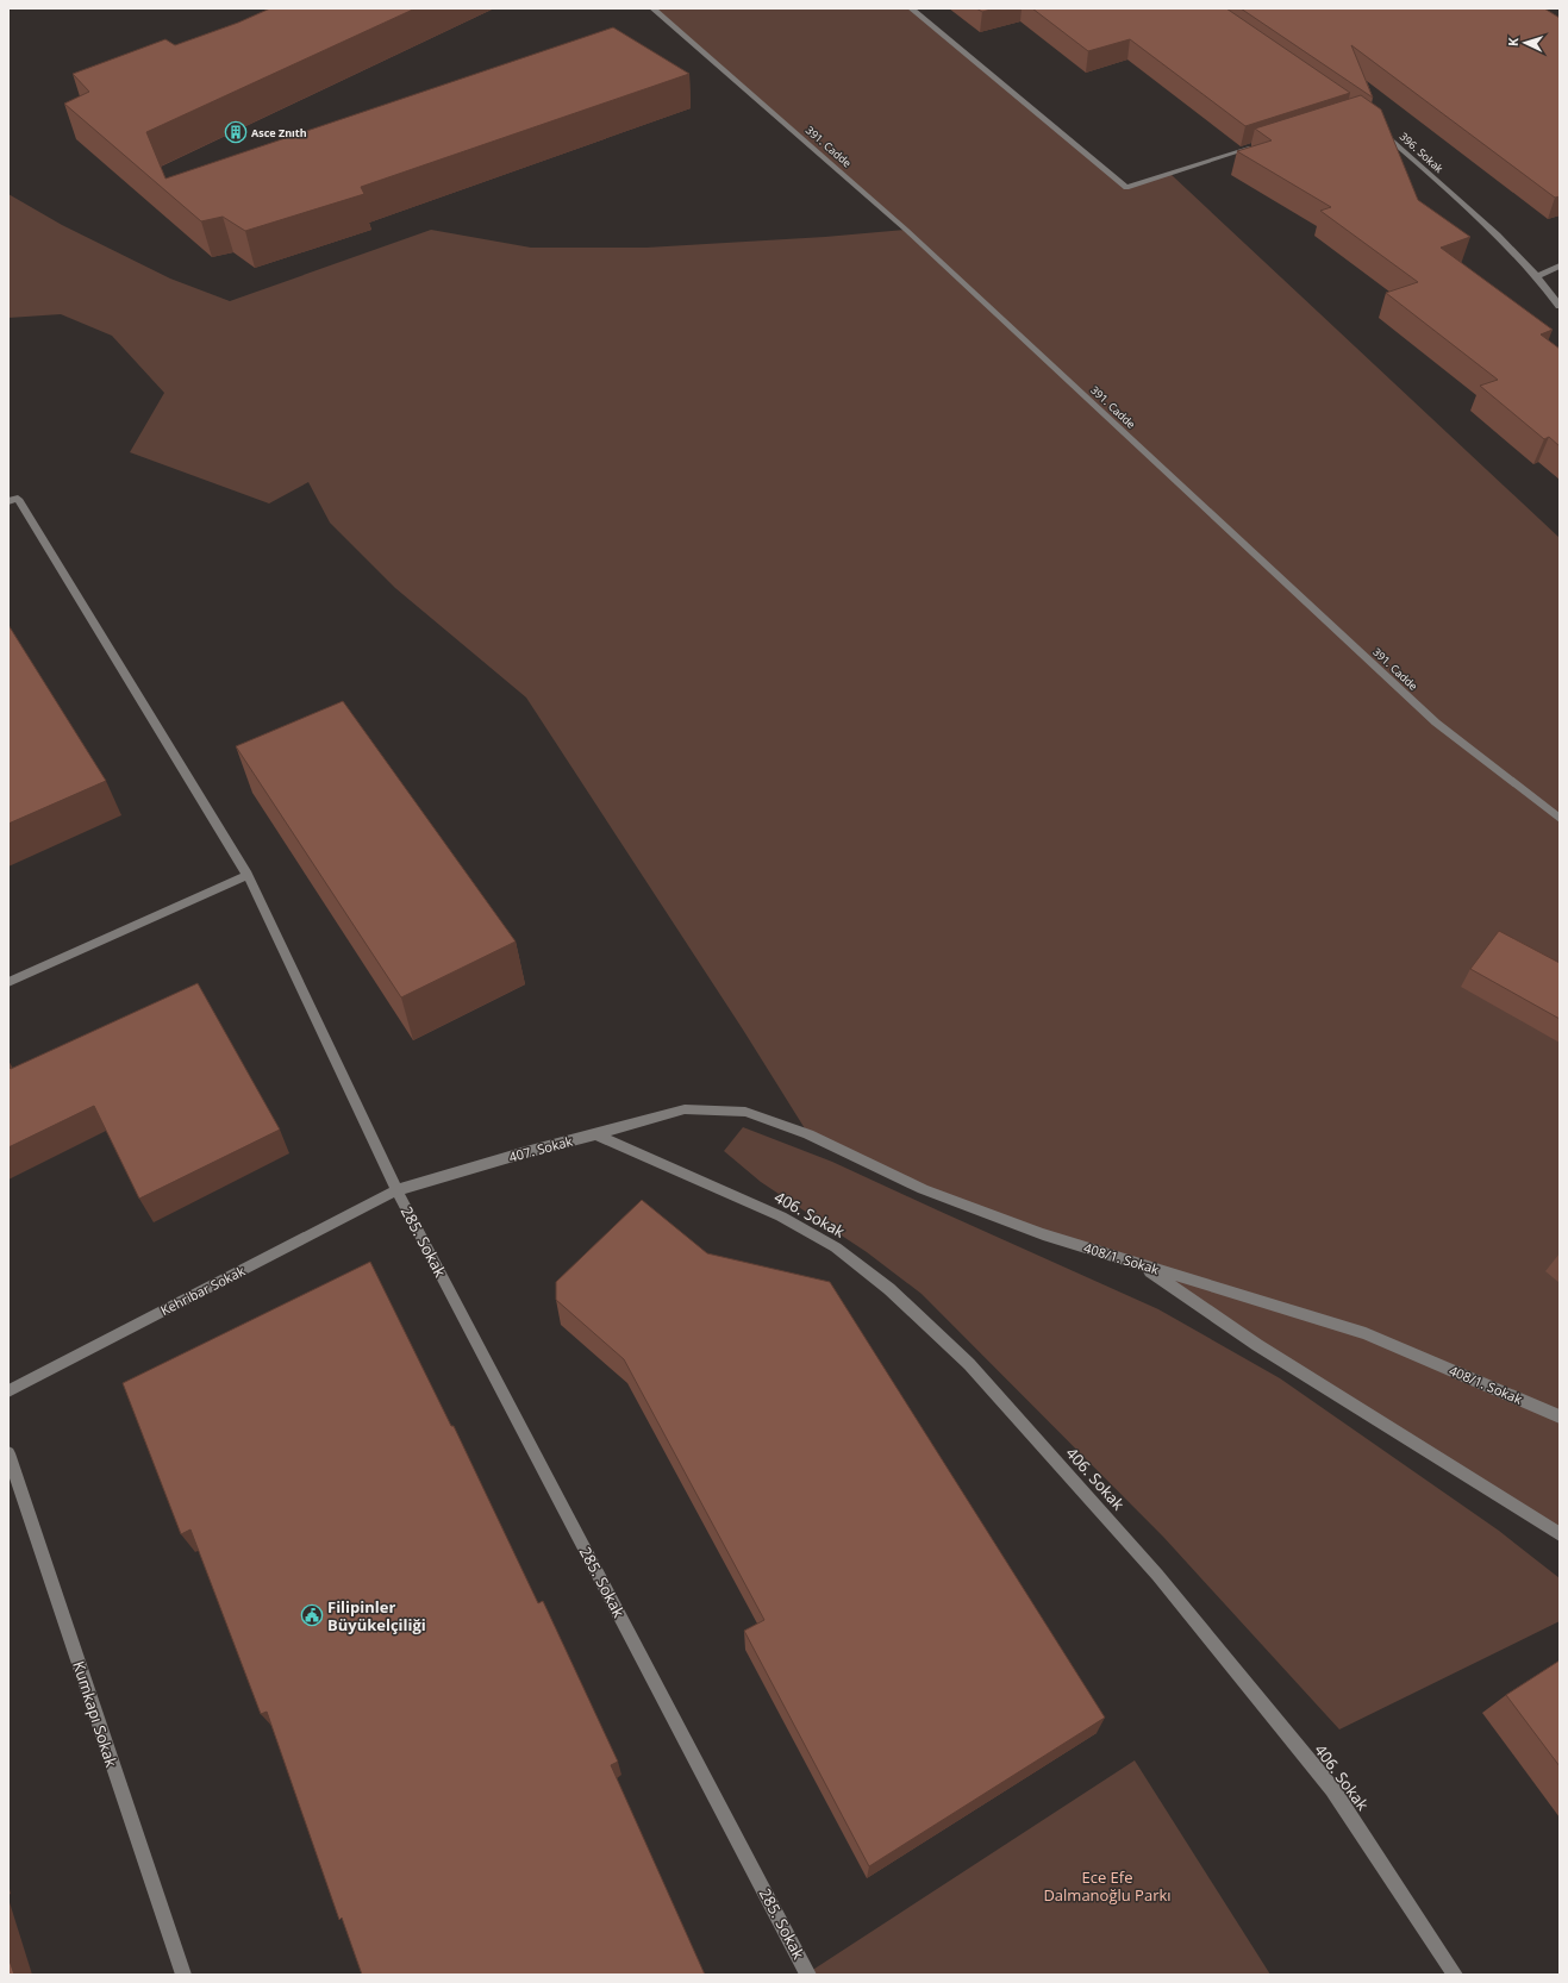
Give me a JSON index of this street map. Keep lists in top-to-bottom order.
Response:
{
  "streets": {
    "street": [
      "391. Cadde",
      "396. Sokak",
      "407. Sokak",
      "406. Sokak",
      "285. Sokak",
      "408/1. Sokak",
      "Kehribar Sokak",
      "Kumkapı Sokak"
    ]
  },
  "crossings": [
    ["407. Sokak", "406. Sokak"],
    ["407. Sokak", "285. Sokak"],
    ["407. Sokak", "408/1. Sokak"],
    ["407. Sokak", "Kehribar Sokak"],
    ["285. Sokak", "Kehribar Sokak"]
  ],
  "parks": ["Ece Efe Dalmanoğlu Parkı"],
  "places": {
    "building": ["Asce Znıth"],
    "public building": ["Filipinler Büyükelçiliği"]
  },
  "north": "left"
}
